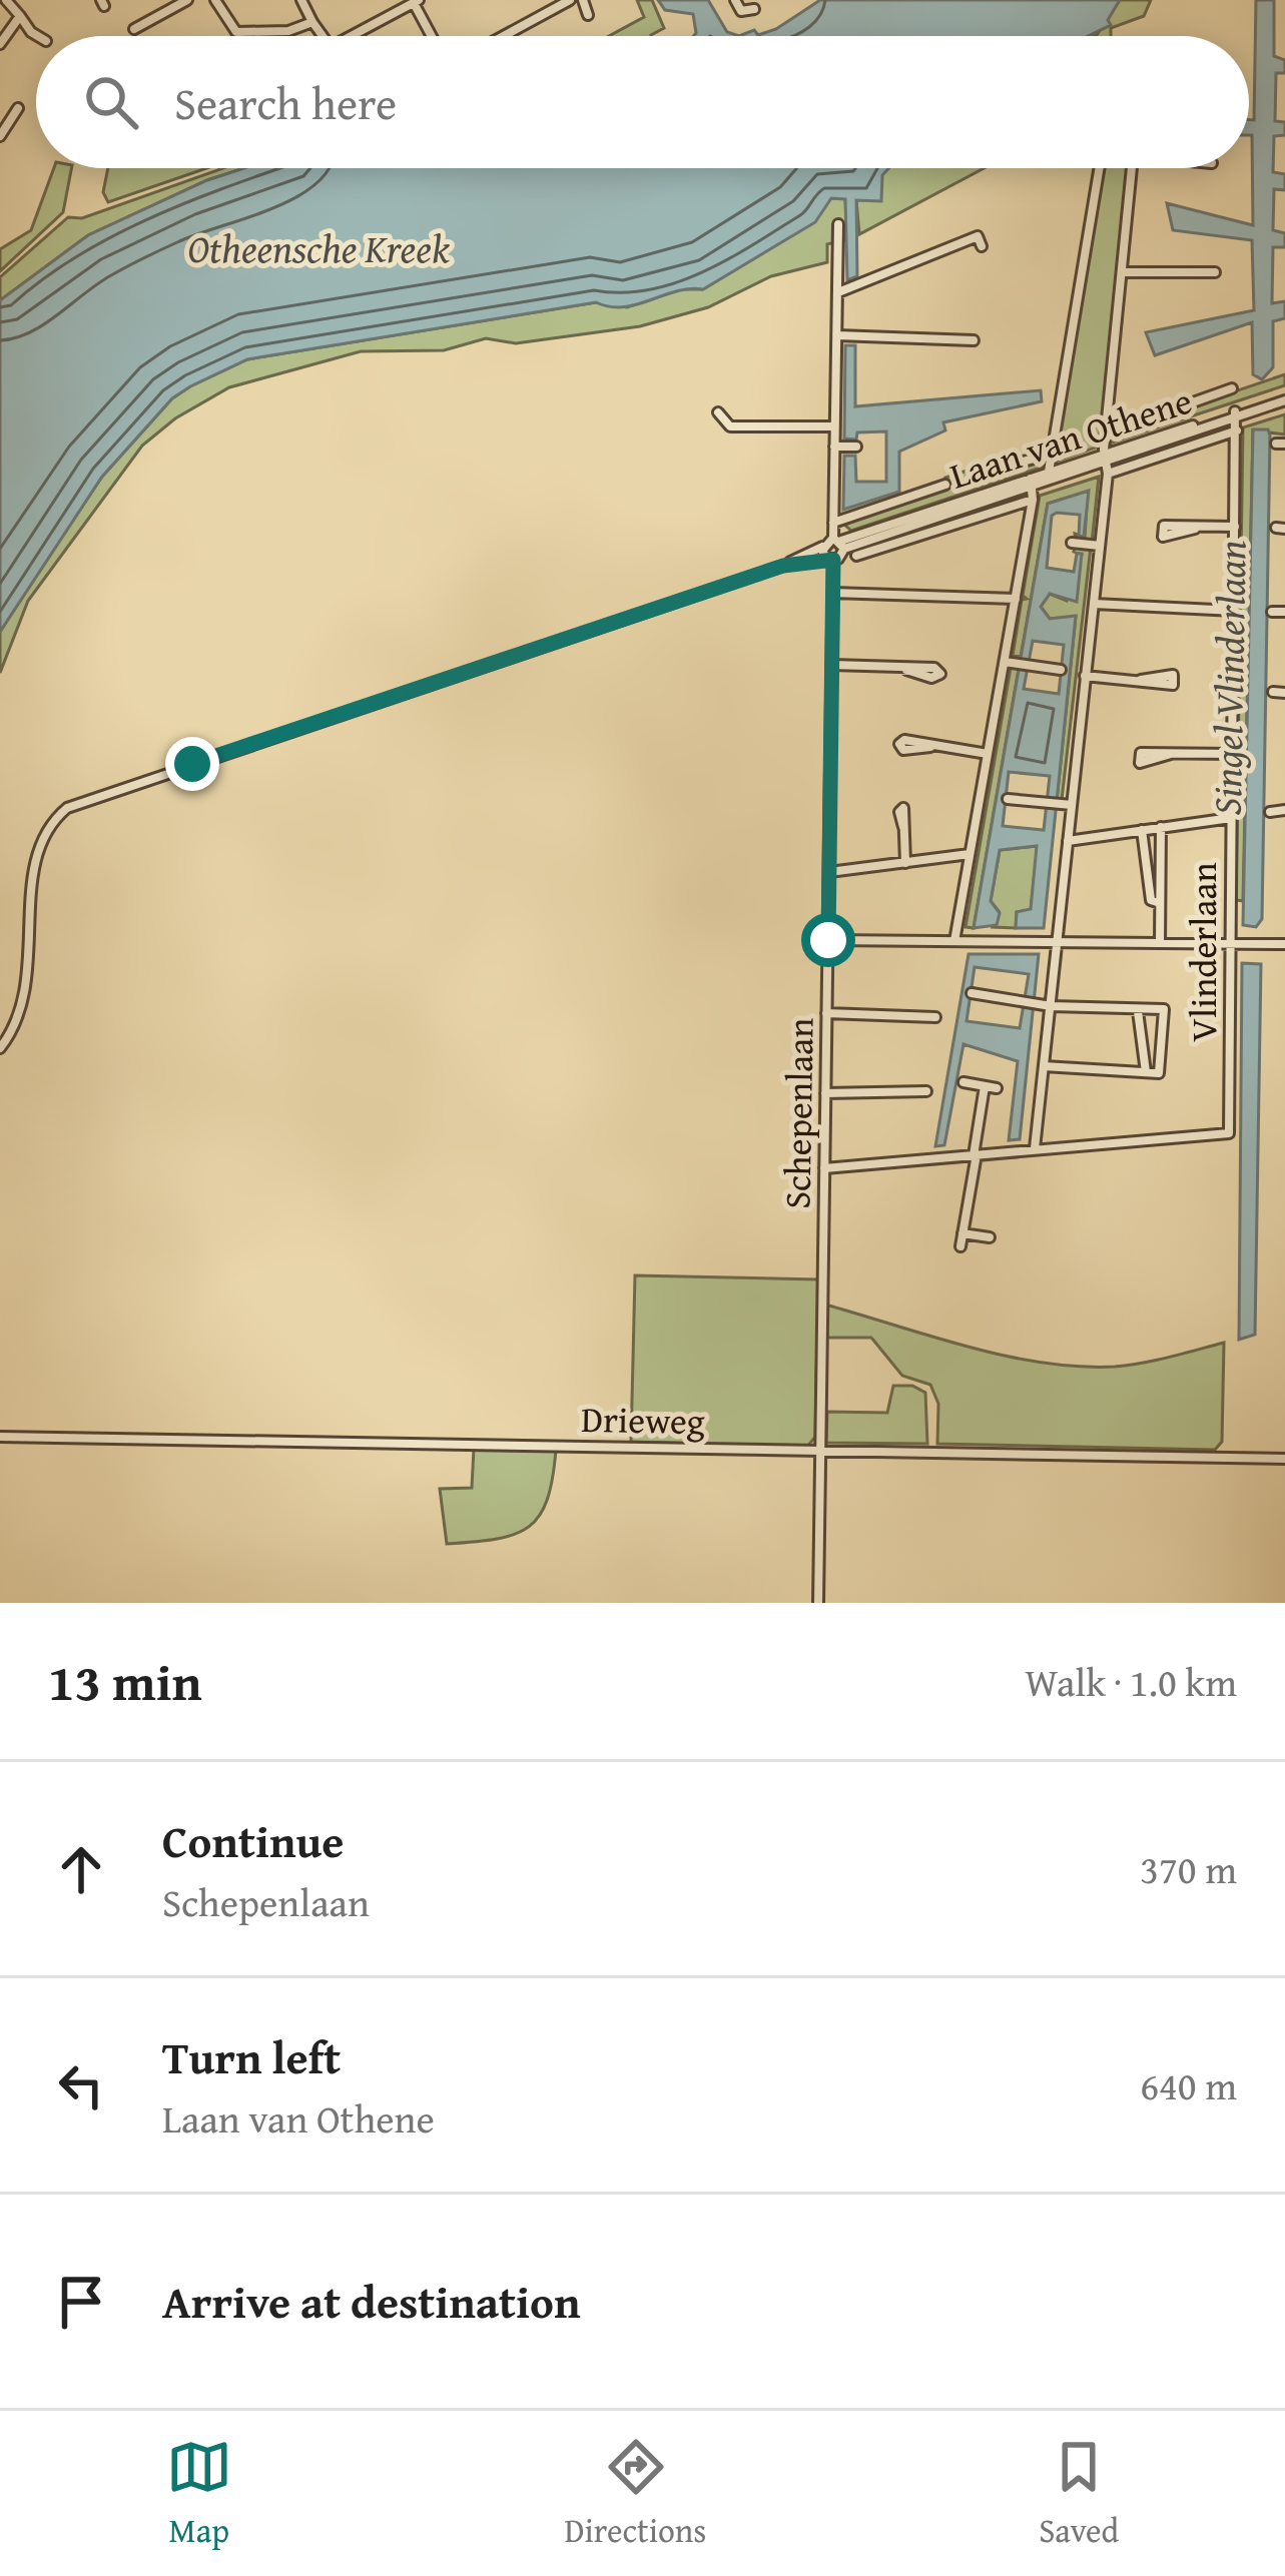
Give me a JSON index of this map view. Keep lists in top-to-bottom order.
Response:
{
  "streets": {
    "street": [
      "Laan van Othene",
      "Vlinderlaan",
      "Schepenlaan",
      "Drieweg"
    ]
  },
  "crossings": [
    ["Laan van Othene", "Vlinderlaan"],
    ["Schepenlaan", "Drieweg"]
  ],
  "water": ["Otheensche Kreek", "Singel Vlinderlaan"],
  "page": {
    "search": "Search here",
    "heading": ["13 min", "Walk · 1.0 km"],
    "list": [
      ["Continue", "Schepenlaan", "370 m"],
      ["Turn left", "Laan van Othene", "640 m"],
      "Arrive at destination"
    ],
    "nav": ["Map", "Directions", "Saved"]
  }
}
